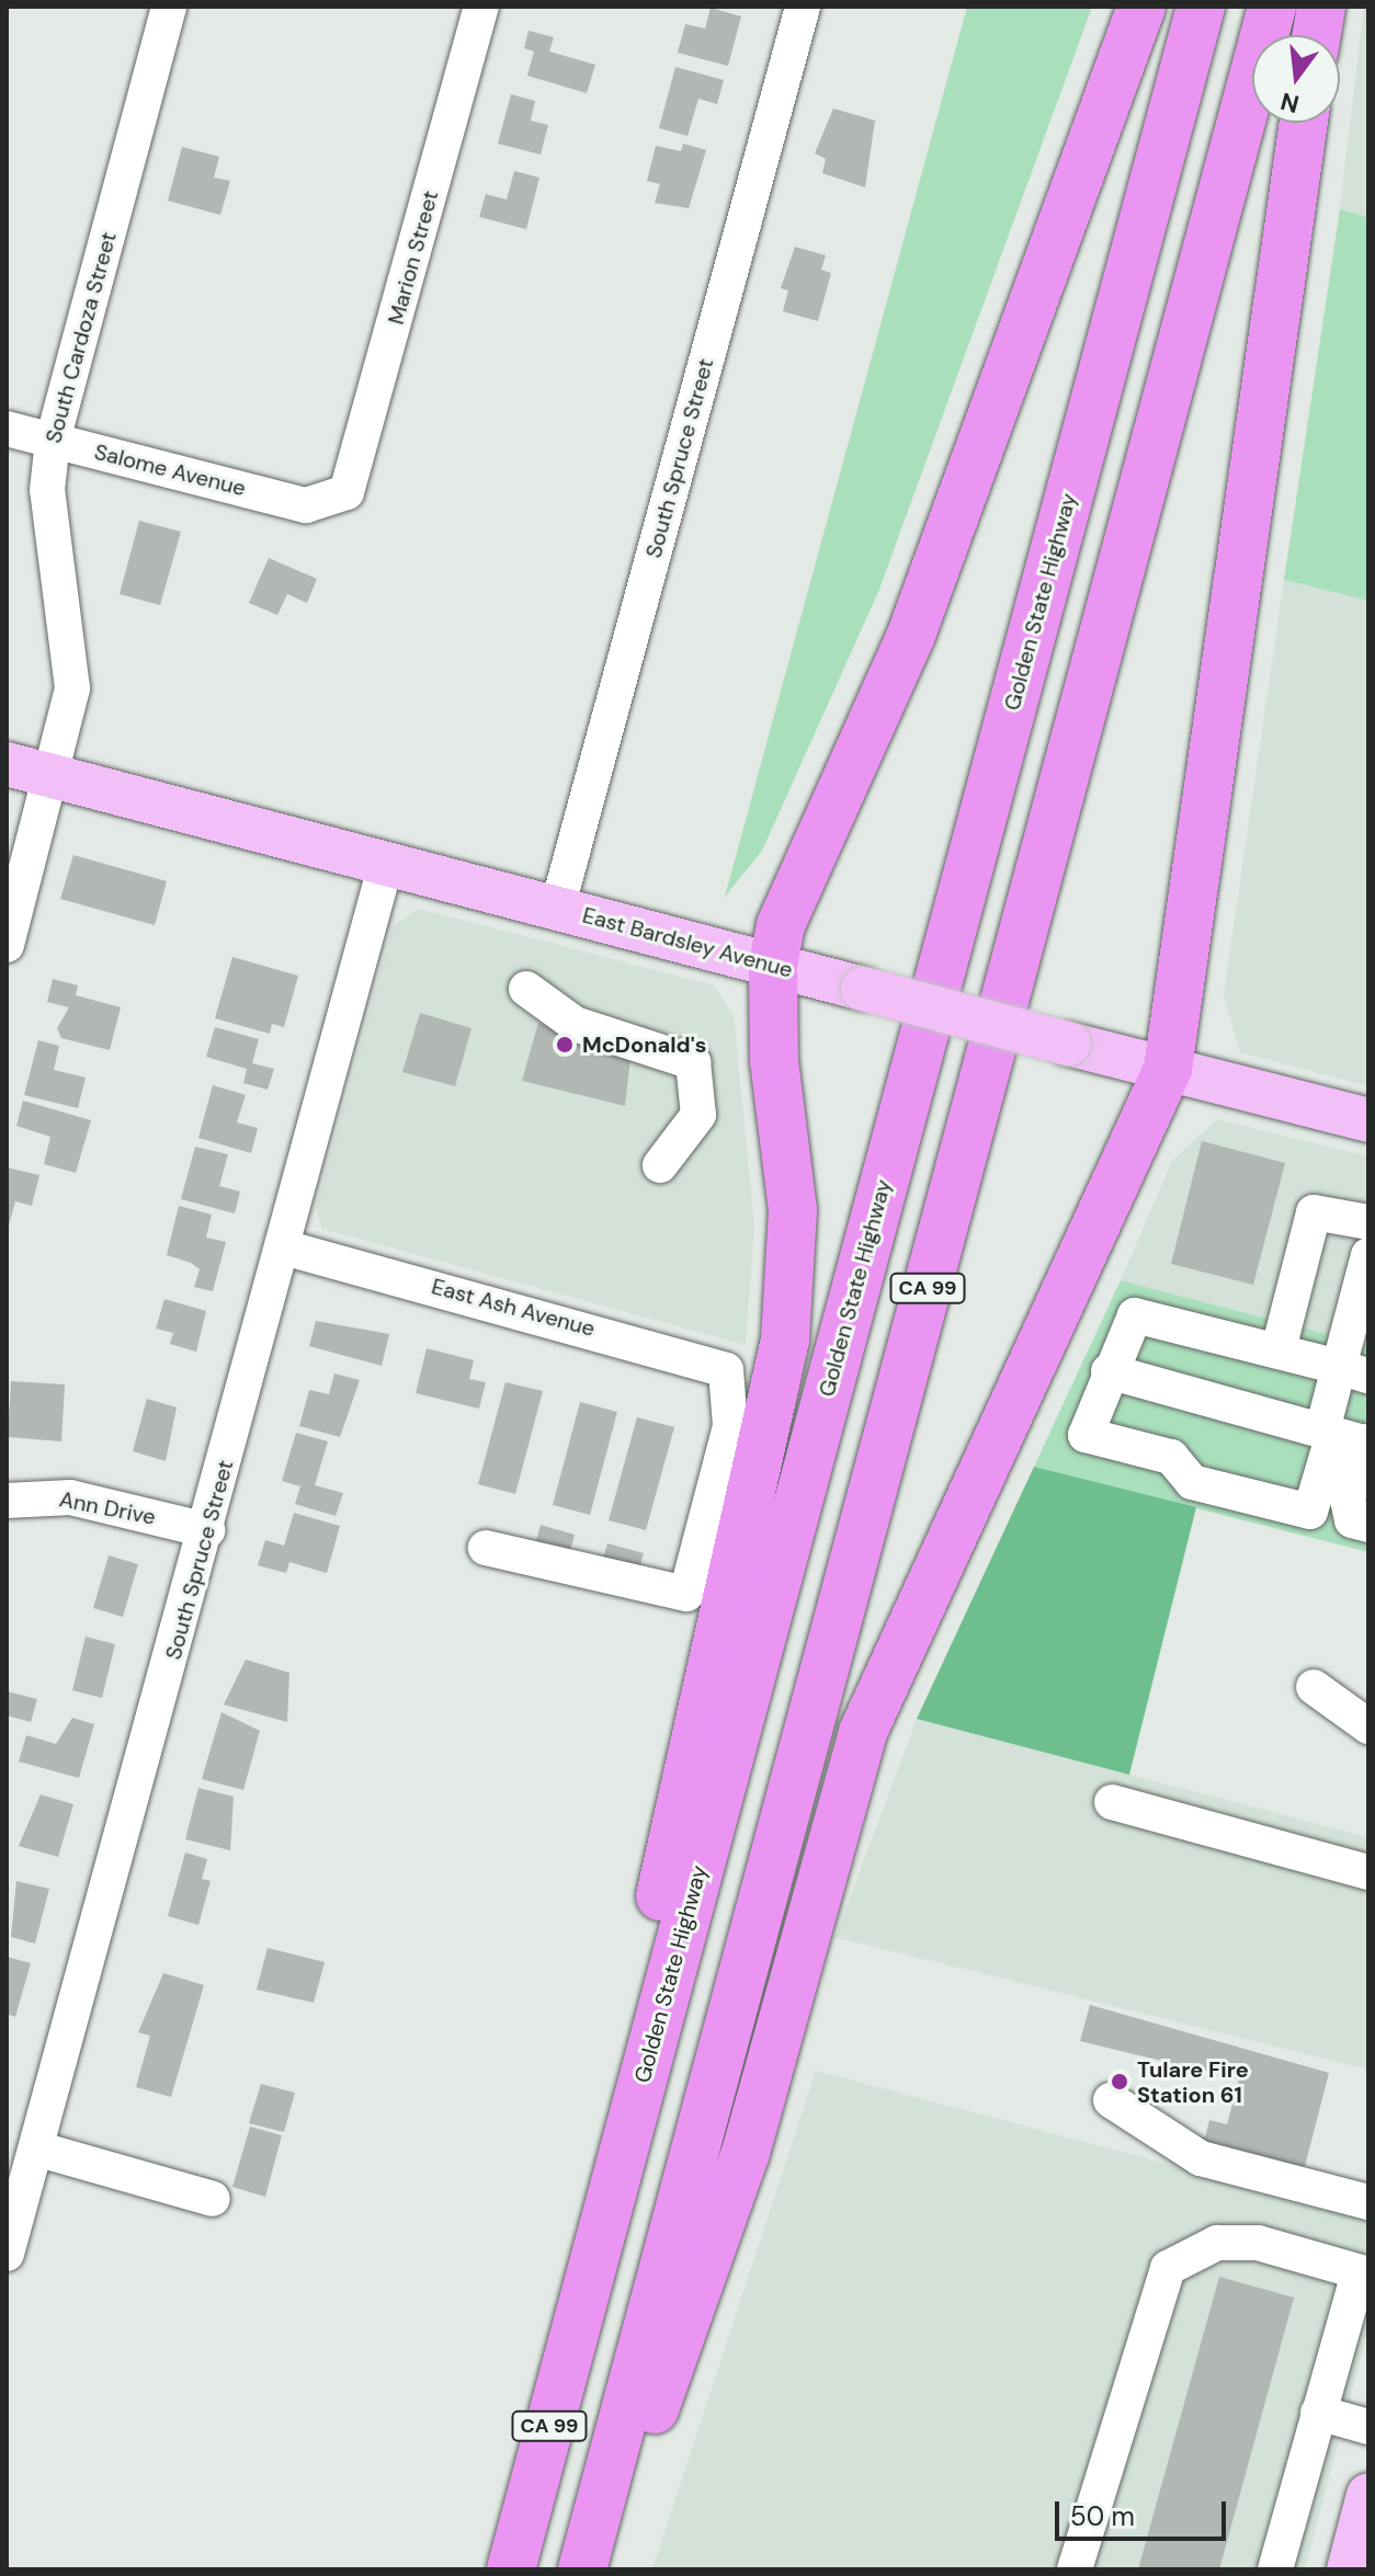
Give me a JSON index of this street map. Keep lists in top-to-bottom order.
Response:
{
  "streets": {
    "highway": ["Golden State Highway", "CA 99"],
    "main road": ["East Bardsley Avenue"],
    "street": [
      "Marion Street",
      "South Cardoza Street",
      "South Spruce Street",
      "Salome Avenue",
      "East Ash Avenue",
      "Ann Drive"
    ]
  },
  "crossings": [
    ["Marion Street", "Salome Avenue"],
    ["South Cardoza Street", "Salome Avenue"],
    ["South Cardoza Street", "East Bardsley Avenue"],
    ["South Spruce Street", "East Bardsley Avenue"],
    ["South Spruce Street", "East Ash Avenue"],
    ["South Spruce Street", "Ann Drive"]
  ],
  "places": ["McDonald's", "Tulare Fire Station 61"],
  "scale_bar": "50 m",
  "north": "bottom"
}
